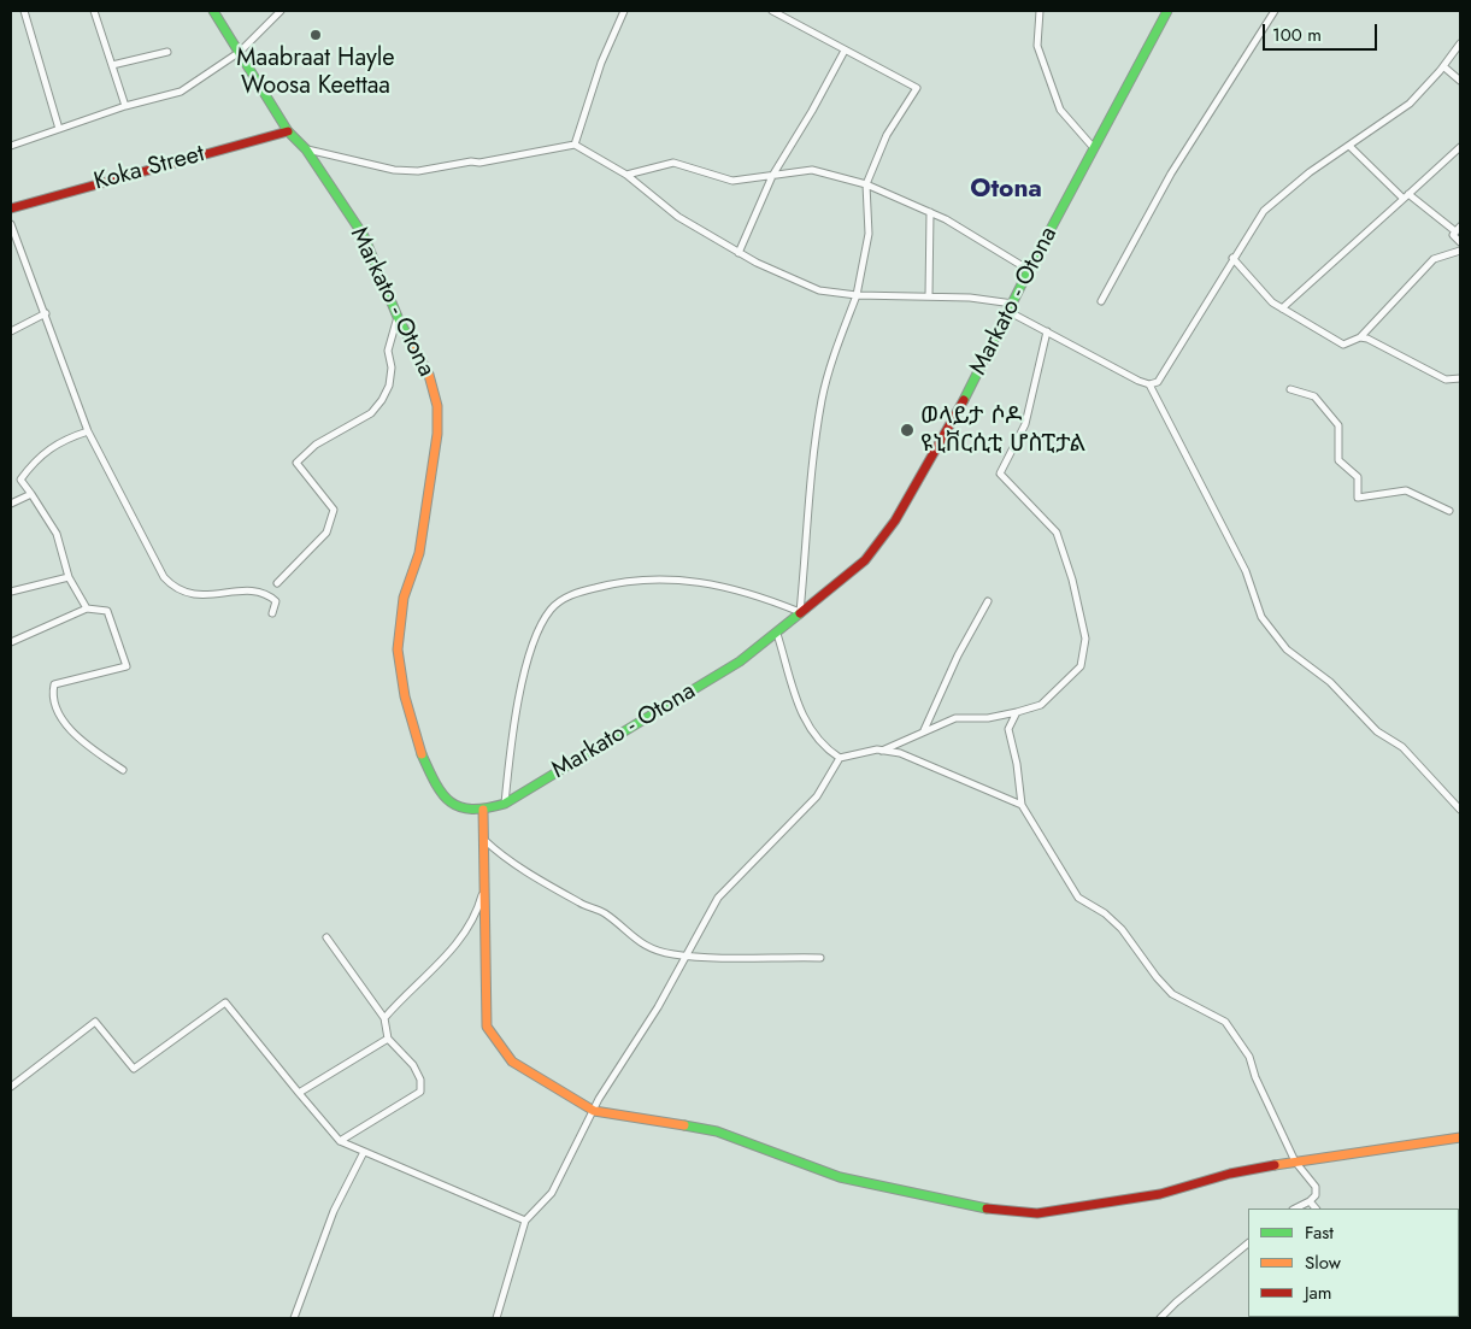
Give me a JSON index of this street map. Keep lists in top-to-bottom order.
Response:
{
  "streets": {
    "main road": ["Koka Street", "Markato - Otona"]
  },
  "crossings": [
    ["Koka Street", "Markato - Otona"]
  ],
  "districts": ["Otona"],
  "places": ["Maabraat Hayle Woosa Keettaa", "ወላይታ ሶዶ ዩኒቨርሲቲ ሆስፒታል"],
  "legend": ["Fast", "Slow", "Jam"],
  "scale_bar": "100 m"
}
